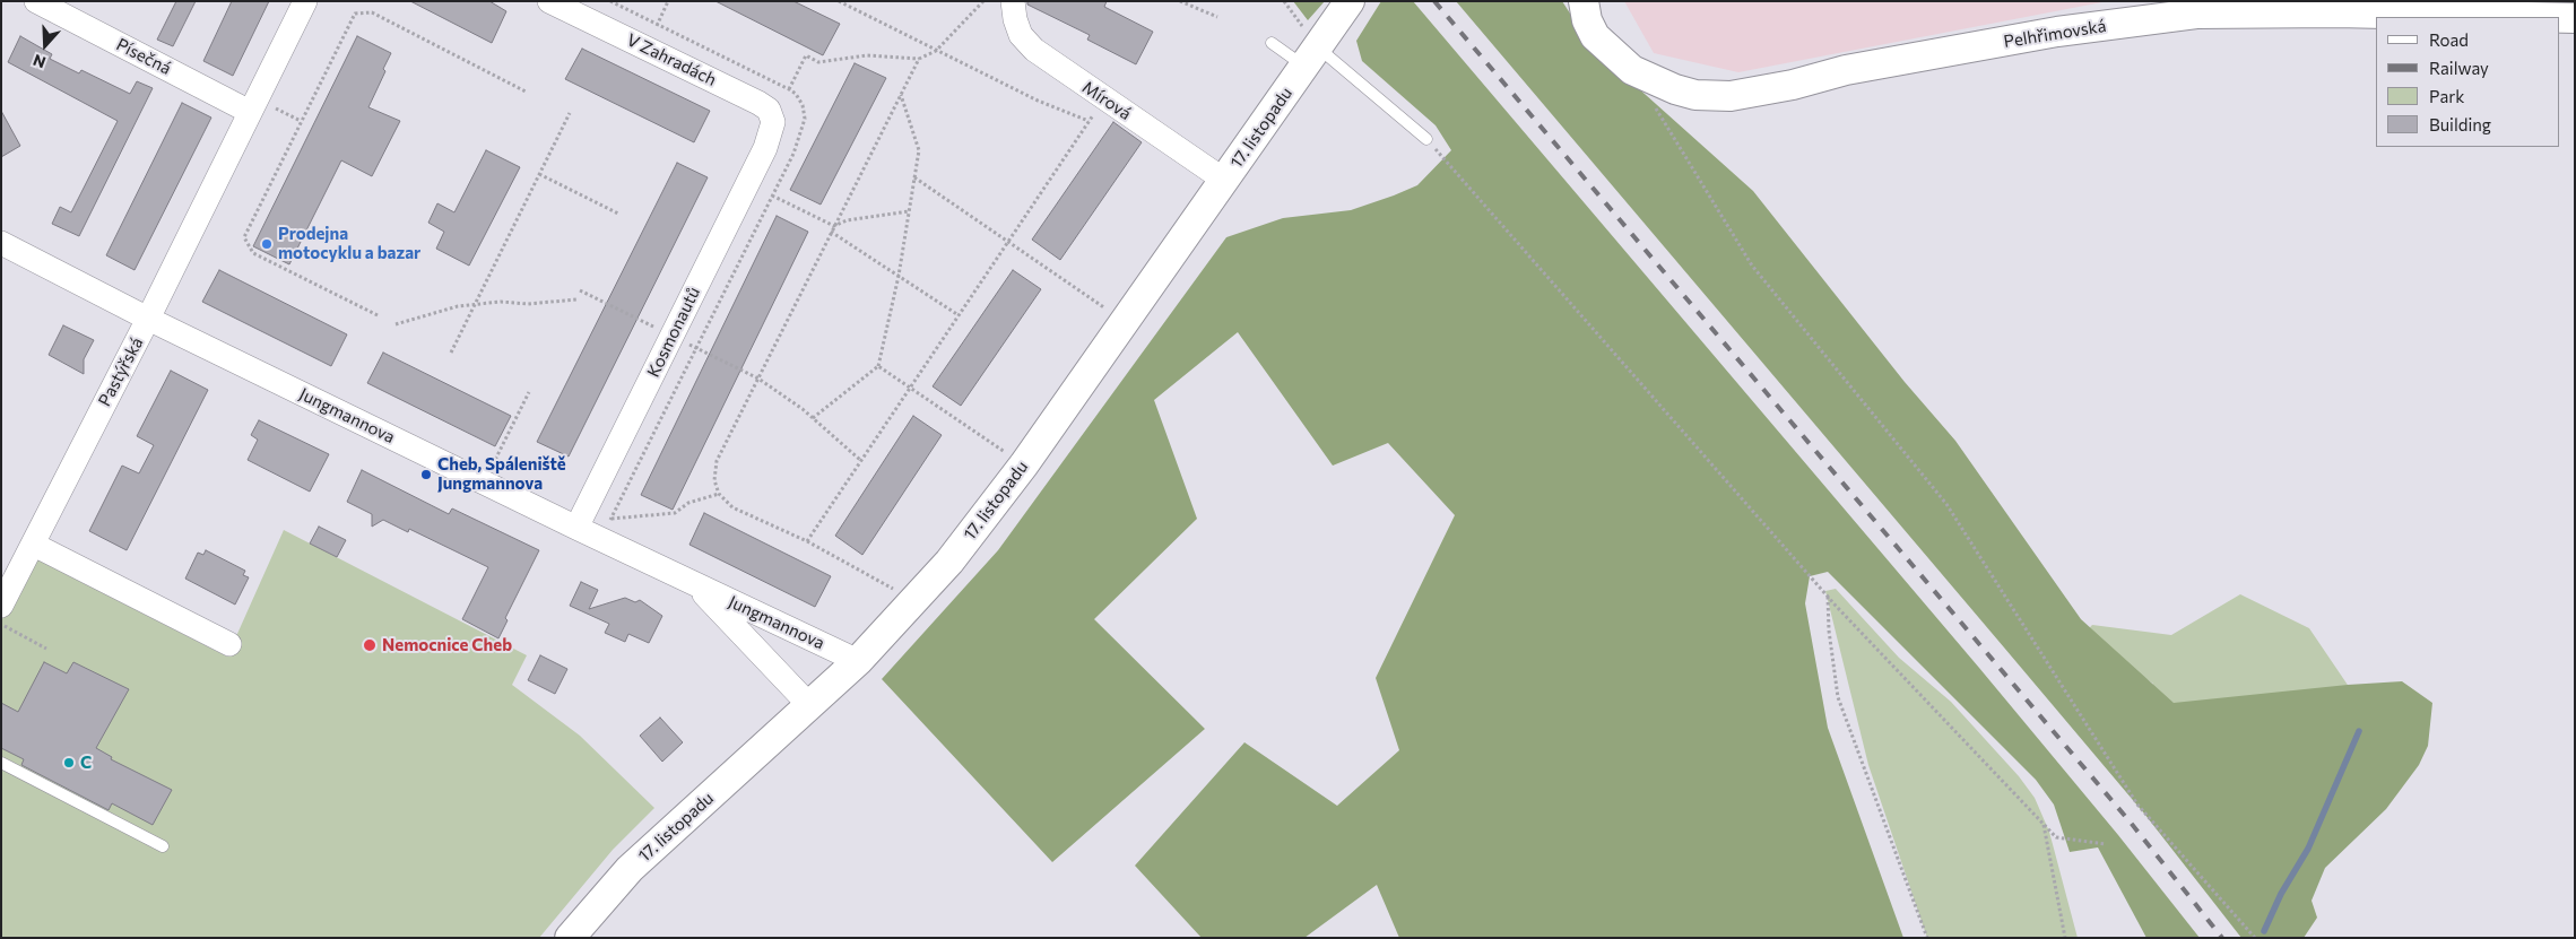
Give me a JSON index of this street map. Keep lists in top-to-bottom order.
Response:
{
  "streets": {
    "street": [
      "Pelhřimovská",
      "Písečná",
      "V Zahradách",
      "Mírová",
      "17. listopadu",
      "Kosmonautů",
      "Pastýřská",
      "Jungmannova"
    ]
  },
  "crossings": [
    ["Písečná", "Pastýřská"],
    ["V Zahradách", "Kosmonautů"],
    ["Mírová", "17. listopadu"],
    ["17. listopadu", "Jungmannova"],
    ["Kosmonautů", "Jungmannova"],
    ["Pastýřská", "Jungmannova"]
  ],
  "places": [
    "Prodejna motocyklu a bazar",
    "Cheb, Spáleniště Jungmannova",
    "Nemocnice Cheb",
    "C"
  ],
  "legend": [
    "Road",
    "Railway",
    "Park",
    "Building"
  ],
  "north": "bottom"
}
